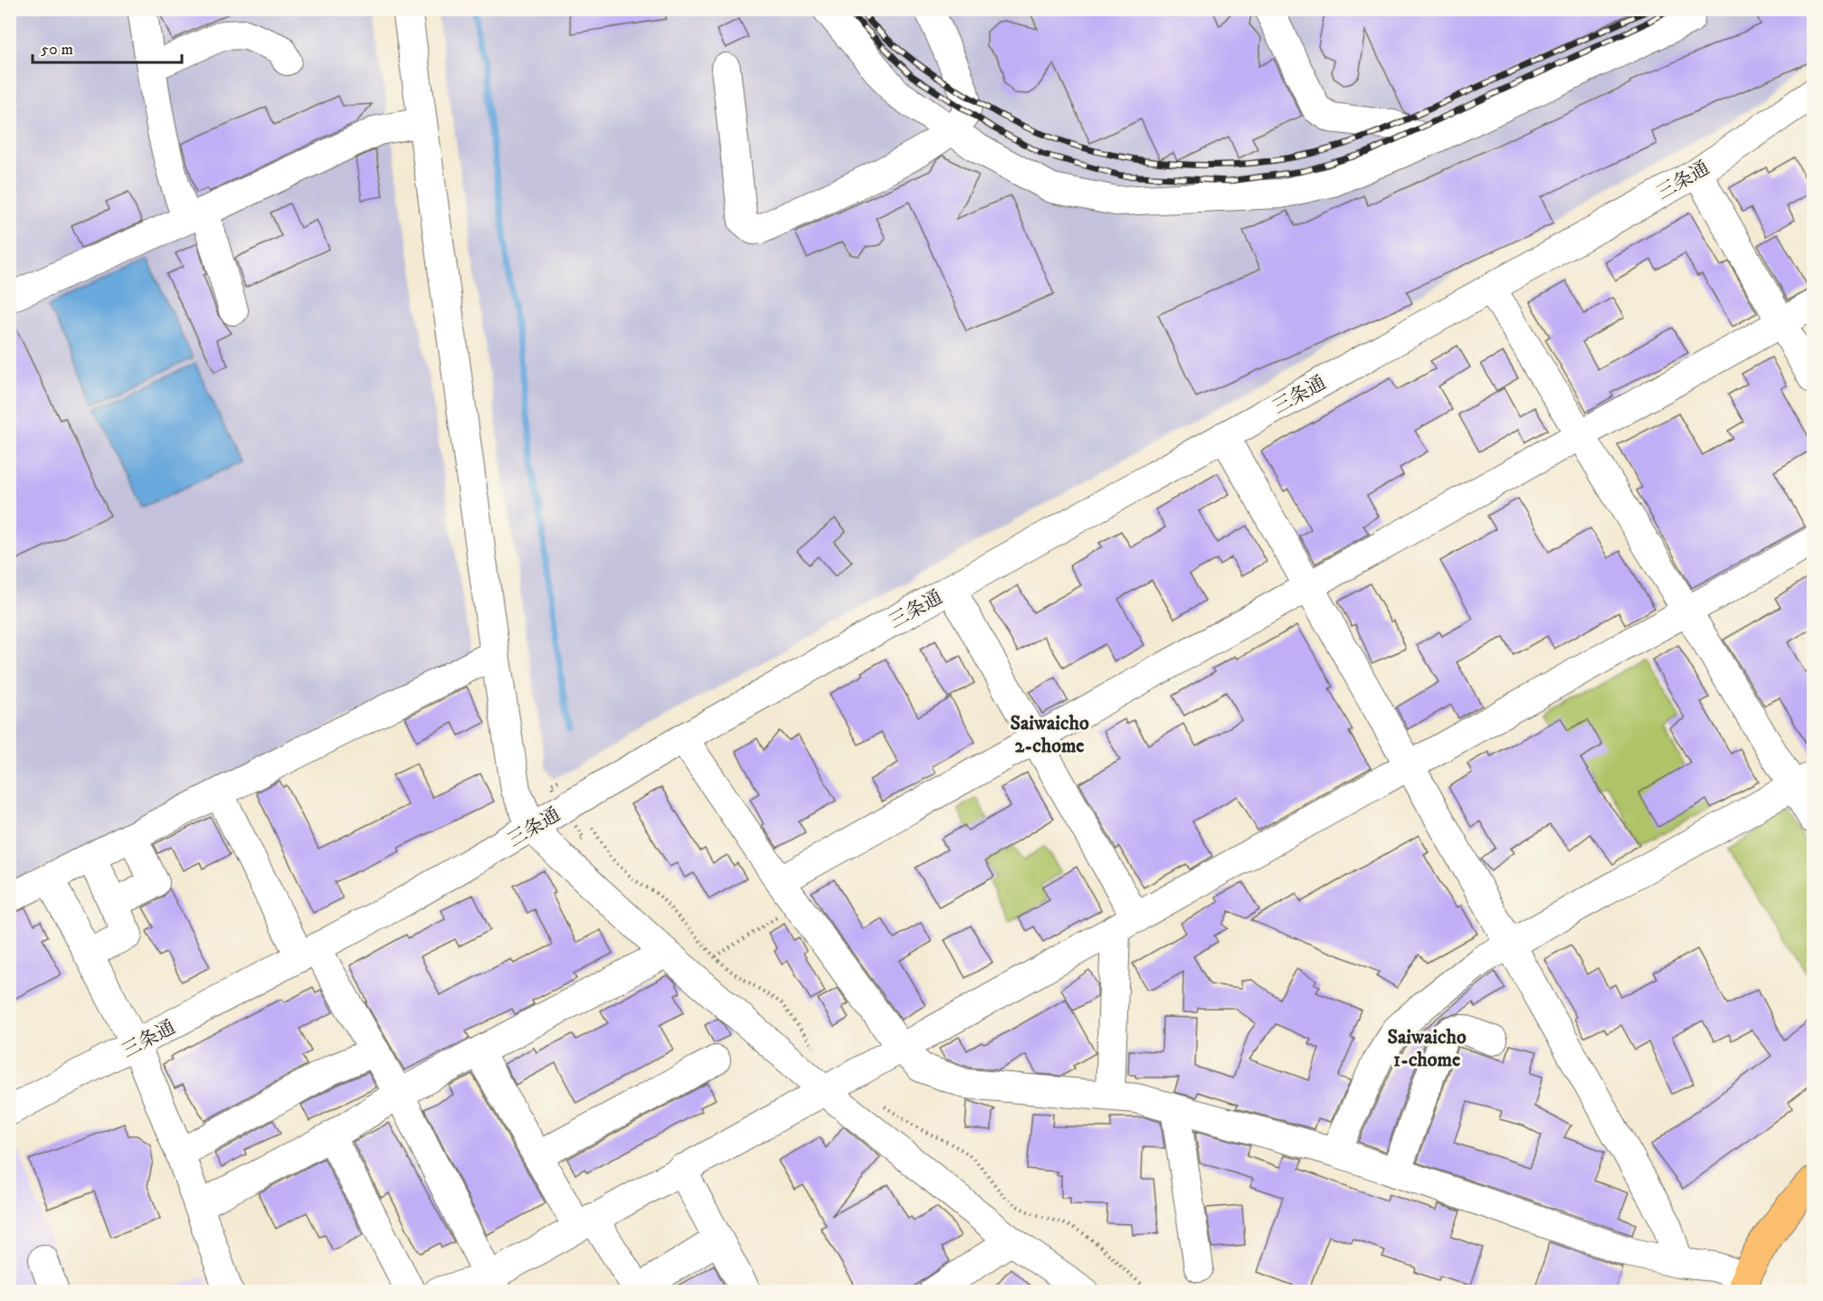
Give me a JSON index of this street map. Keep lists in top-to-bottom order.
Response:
{
  "streets": {
    "street": ["三条通"]
  },
  "districts": ["Saiwaicho 2-chome", "Saiwaicho 1-chome"],
  "scale_bar": "50 m"
}
